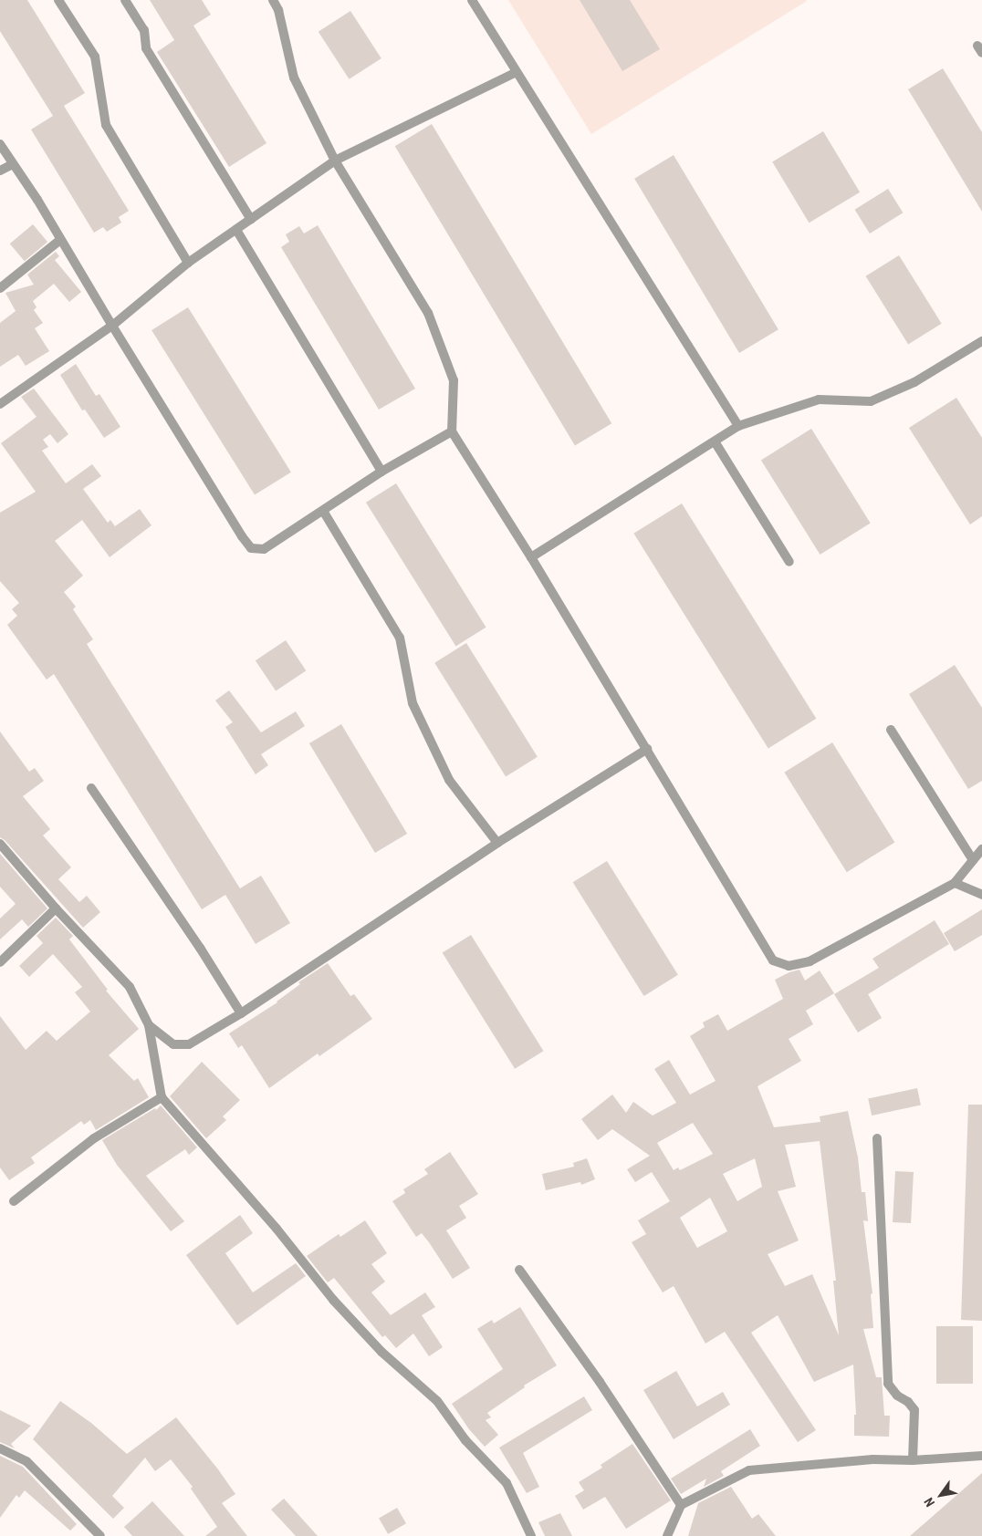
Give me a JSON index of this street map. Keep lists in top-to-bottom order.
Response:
{
  "north": "bottom left"
}
